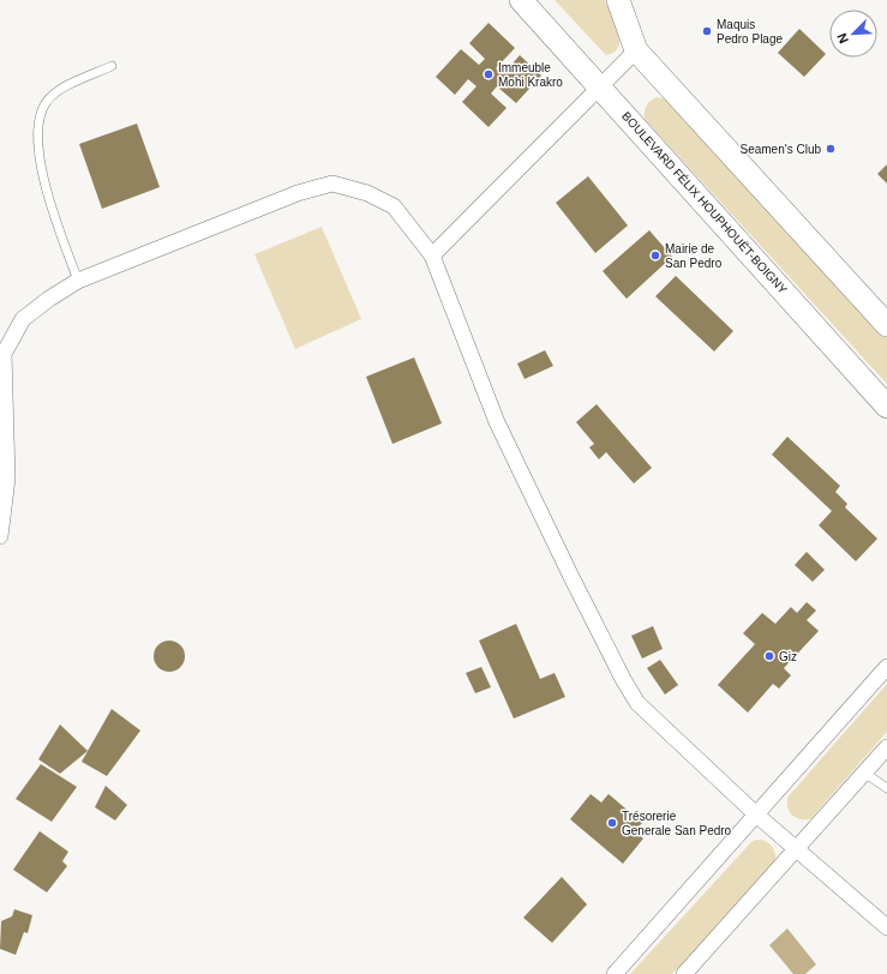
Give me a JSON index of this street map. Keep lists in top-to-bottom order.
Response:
{
  "streets": {
    "street": ["BOULEVARD FÉLIX HOUPHOUËT-BOIGNY"]
  },
  "places": [
    "Maquis Pedro Plage",
    "Immeuble Mohi Krakro",
    "Seamen's Club",
    "Mairie de San Pedro",
    "Giz",
    "Trésorerie Generale San Pedro"
  ],
  "north": "bottom left"
}
